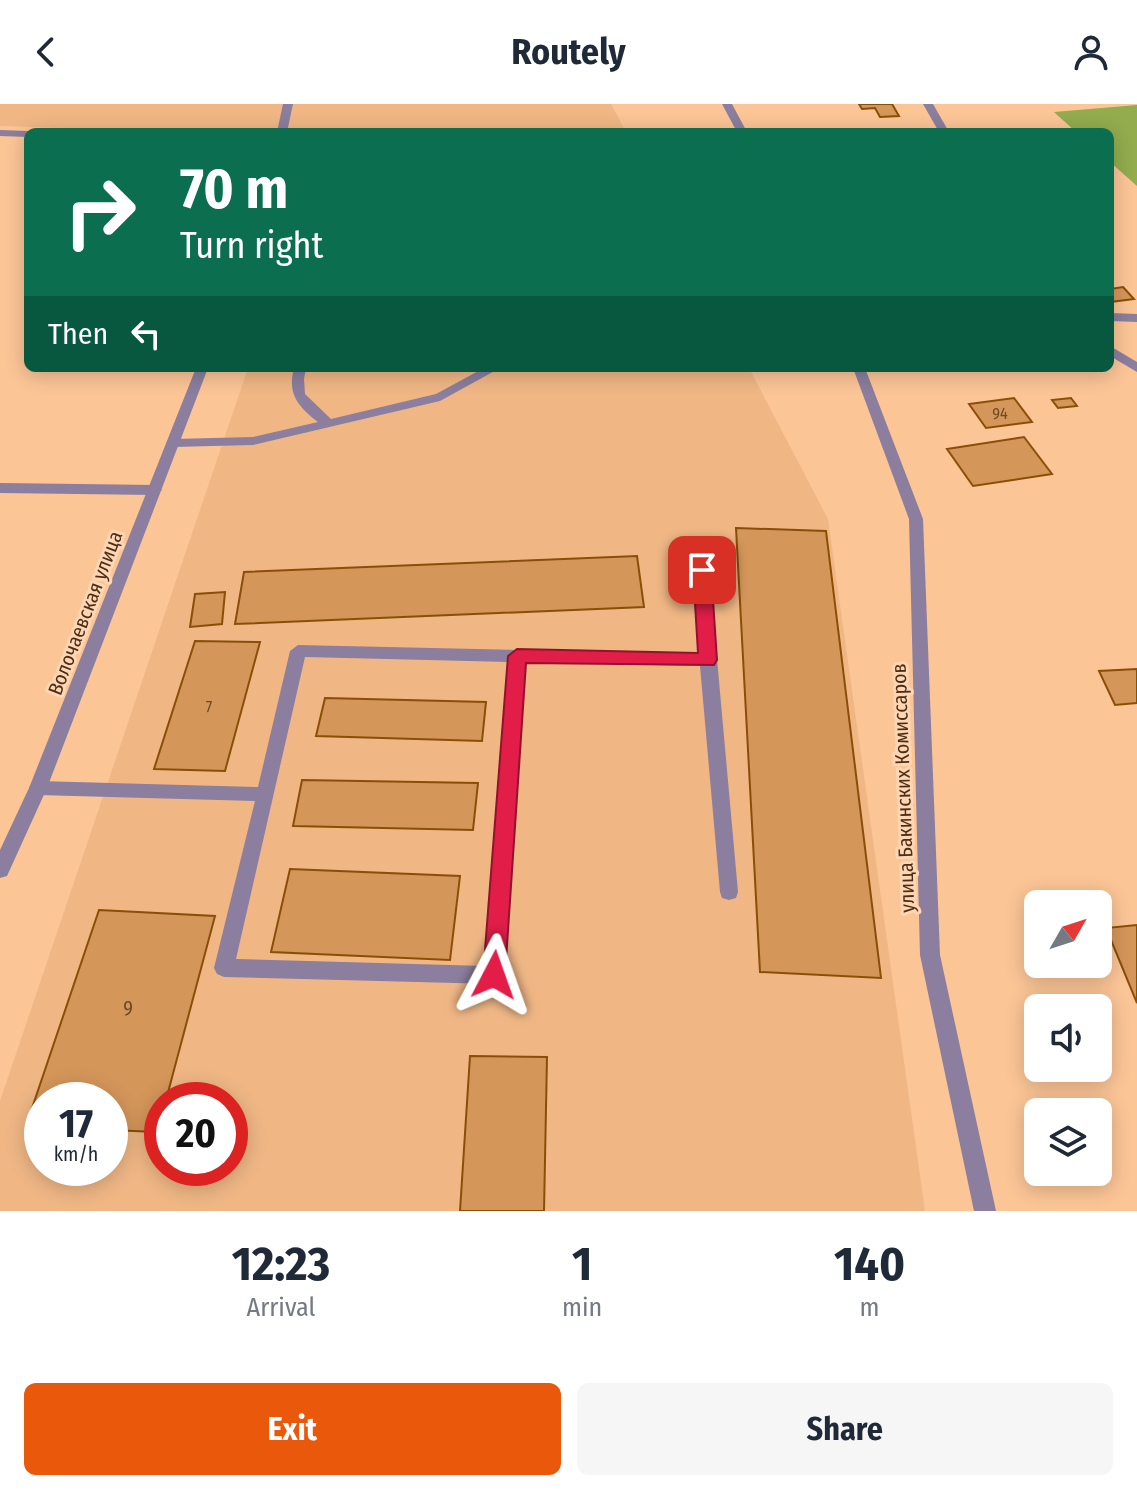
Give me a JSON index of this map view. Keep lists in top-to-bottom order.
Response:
{
  "streets": {
    "street": ["Волочаевская улица", "улица Бакинских Комиссаров"]
  },
  "house_numbers": ["94", "7", "9"],
  "north": "top right",
  "page": {
    "header": "Routely",
    "turn": ["70 m", "Turn right"],
    "then": "Then",
    "speed": "17 km/h",
    "limit": "20",
    "eta": [
      "12:23",
      "Arrival",
      "1",
      "min",
      "140",
      "m"
    ],
    "buttons": ["Exit", "Share"]
  }
}
